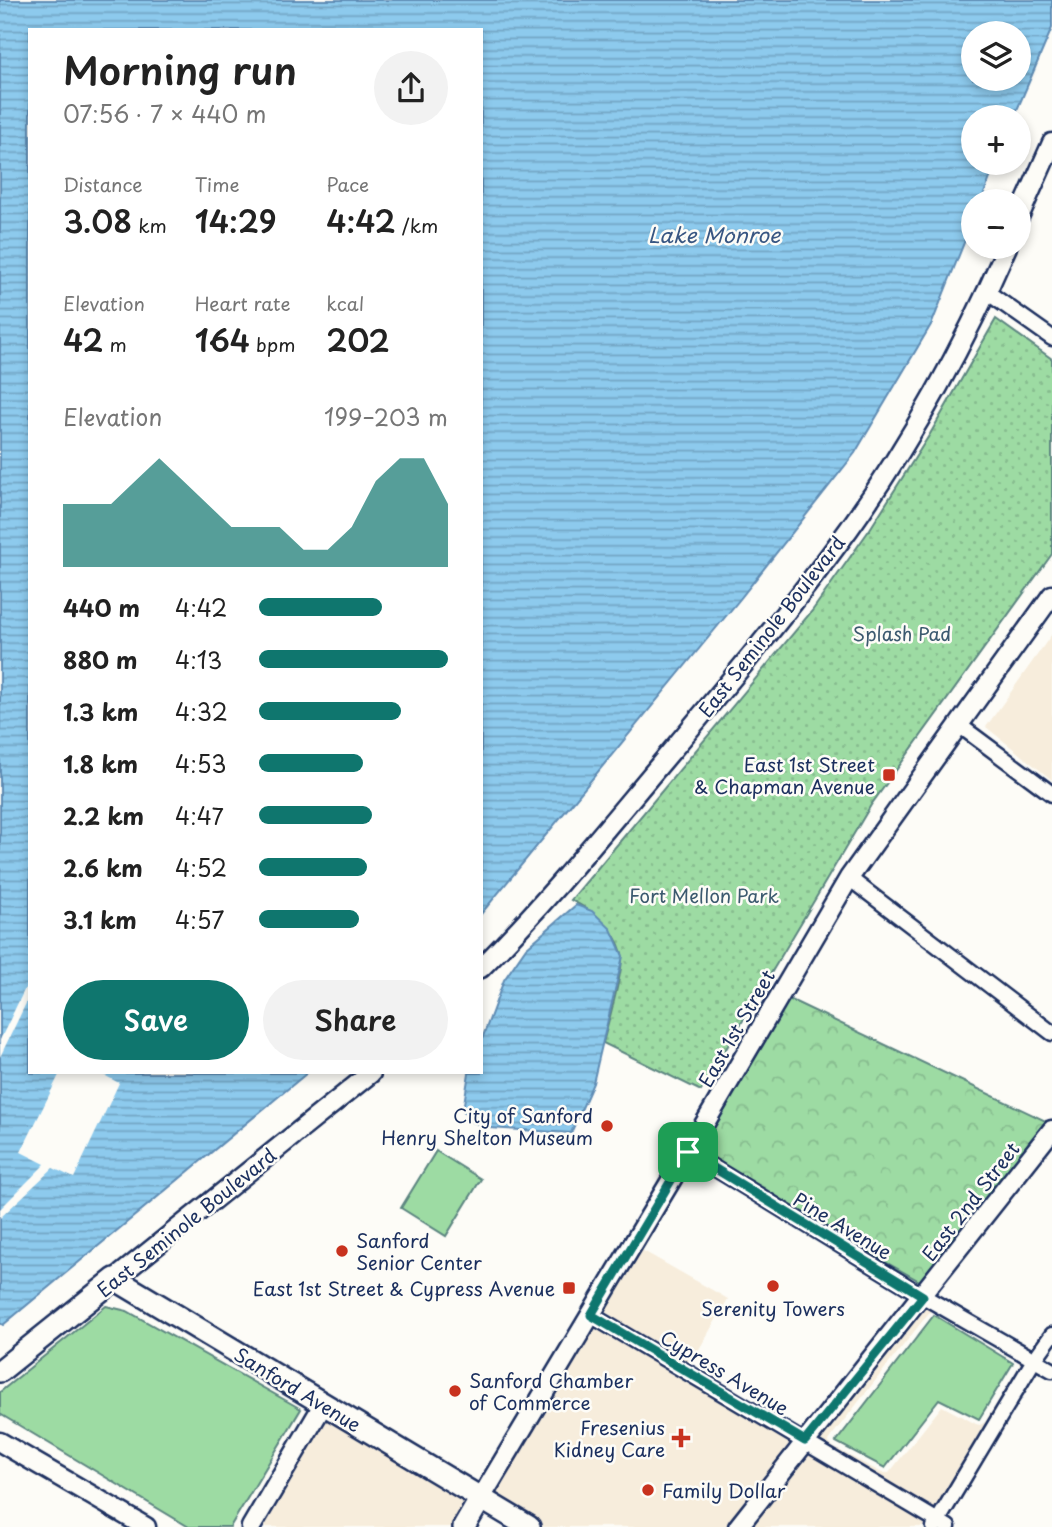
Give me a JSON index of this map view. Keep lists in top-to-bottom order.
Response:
{
  "streets": {
    "main road": ["East Seminole Boulevard", "Sanford Avenue"],
    "street": [
      "East 1st Street",
      "East 2nd Street",
      "Pine Avenue",
      "Cypress Avenue"
    ]
  },
  "crossings": [
    ["East Seminole Boulevard", "Sanford Avenue"],
    ["East 1st Street", "Pine Avenue"],
    ["East 1st Street", "Cypress Avenue"],
    ["East 1st Street", "Sanford Avenue"],
    ["East 2nd Street", "Pine Avenue"],
    ["East 2nd Street", "Cypress Avenue"]
  ],
  "water": ["Lake Monroe"],
  "parks": ["Splash Pad", "Fort Mellon Park"],
  "places": {
    "transit": ["East 1st Street & Chapman Avenue", "East 1st Street & Cypress Avenue"],
    "other": [
      "City of Sanford Henry Shelton Museum",
      "Sanford Senior Center",
      "Serenity Towers",
      "Sanford Chamber of Commerce",
      "Family Dollar"
    ],
    "health": ["Fresenius Kidney Care"]
  },
  "page": {
    "map_buttons": ["+", "−"],
    "heading": ["Morning run", "07:56 · 7 × 440 m"],
    "stats": [
      ["Distance", "3.08 km"],
      ["Time", "14:29"],
      ["Pace", "4:42 /km"],
      ["Elevation", "42 m"],
      ["Heart rate", "164 bpm"],
      ["kcal", "202"]
    ],
    "chart": ["Elevation", "199–203 m"],
    "list": [
      {
        "name": "440 m",
        "note": "4:42"
      },
      {
        "name": "880 m",
        "note": "4:13"
      },
      {
        "name": "1.3 km",
        "note": "4:32"
      },
      {
        "name": "1.8 km",
        "note": "4:53"
      },
      {
        "name": "2.2 km",
        "note": "4:47"
      },
      {
        "name": "2.6 km",
        "note": "4:52"
      },
      {
        "name": "3.1 km",
        "note": "4:57"
      }
    ],
    "buttons": ["Save", "Share"]
  }
}
